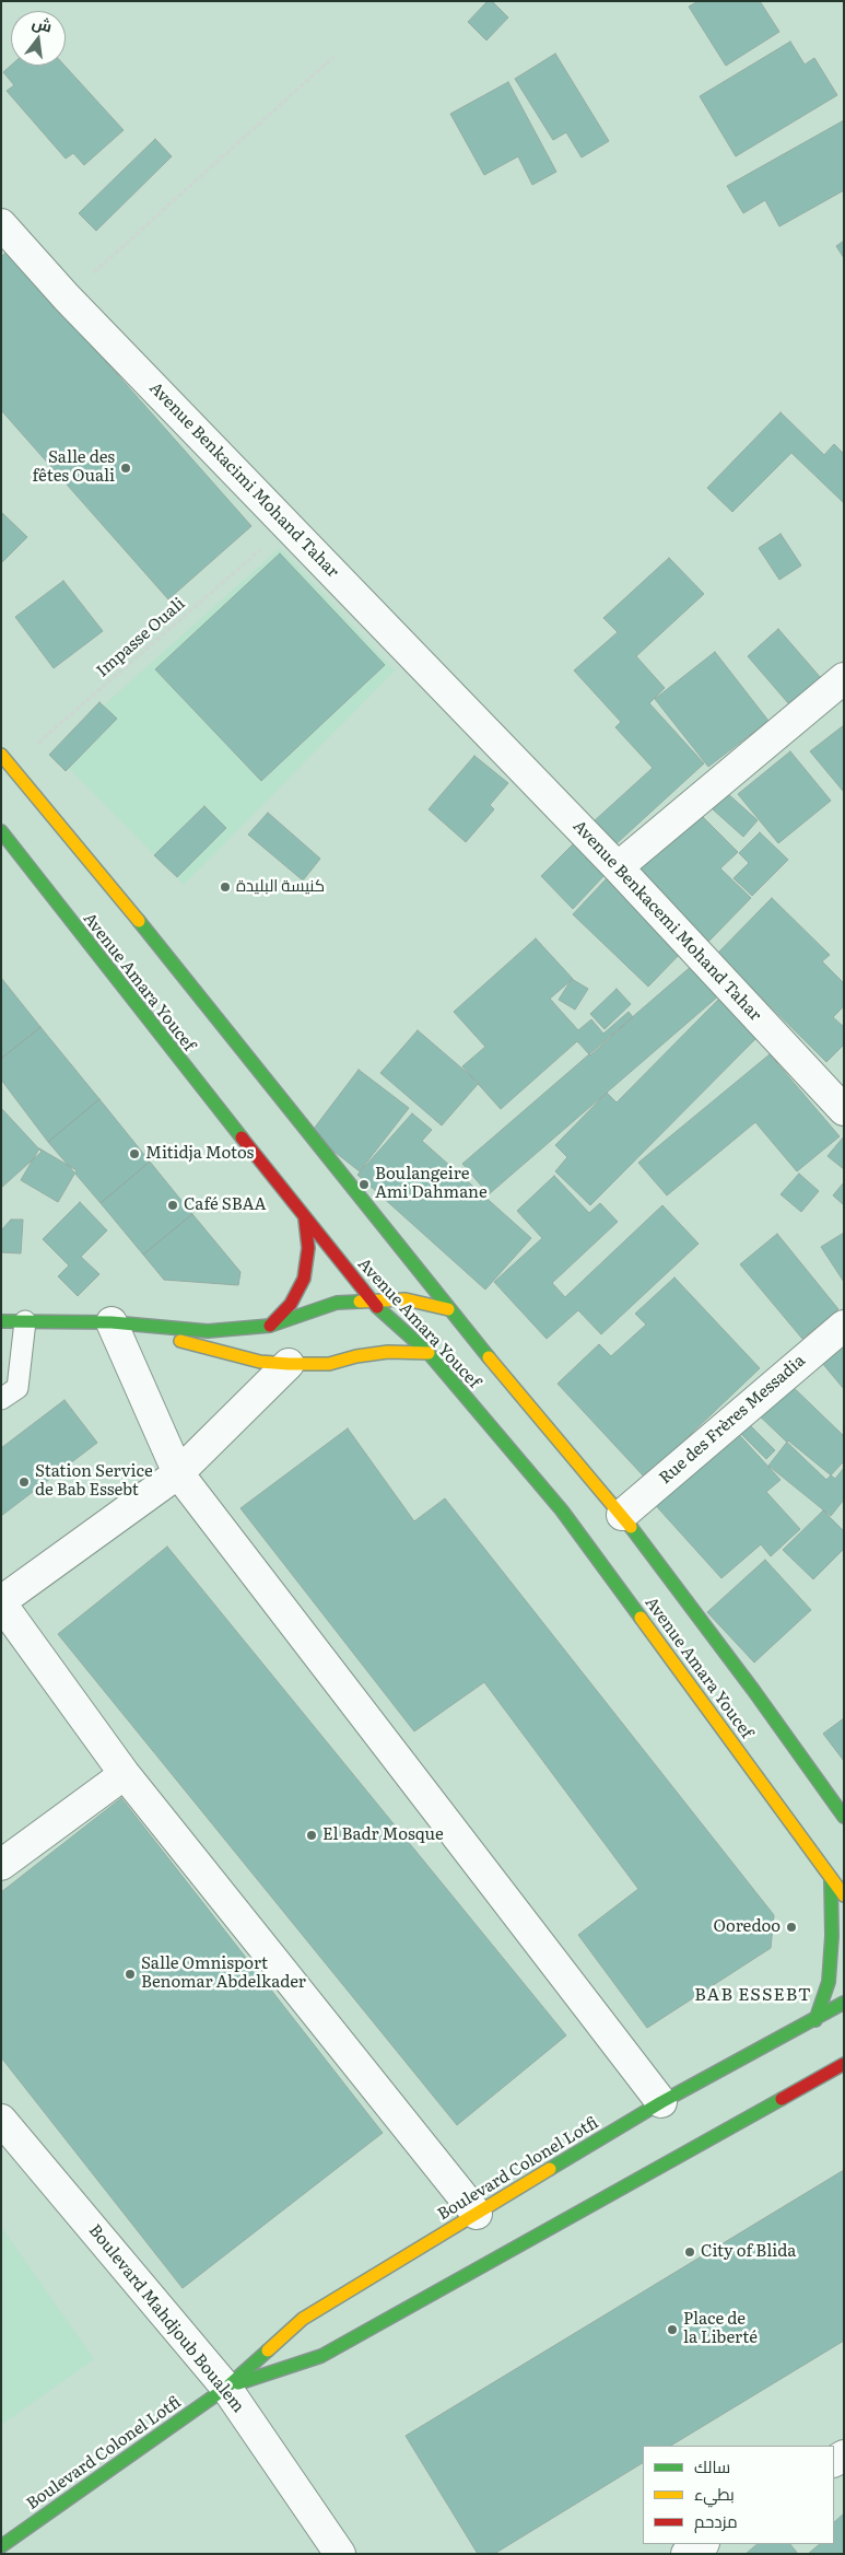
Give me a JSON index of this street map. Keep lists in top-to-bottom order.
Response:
{
  "streets": {
    "main road": ["Avenue Amara Youcef", "Boulevard Colonel Lotfi"],
    "street": [
      "Avenue Benkacimi Mohand Tahar",
      "Avenue Benkacemi Mohand Tahar",
      "Rue des Frères Messadia",
      "Boulevard Mahdjoub Boualem"
    ],
    "path": ["Impasse Ouali"]
  },
  "crossings": [
    ["Avenue Benkacimi Mohand Tahar", "Impasse Ouali"],
    ["Avenue Benkacimi Mohand Tahar", "Avenue Benkacemi Mohand Tahar"],
    ["Impasse Ouali", "Avenue Amara Youcef"],
    ["Avenue Amara Youcef", "Rue des Frères Messadia"],
    ["Boulevard Colonel Lotfi", "Boulevard Mahdjoub Boualem"]
  ],
  "districts": ["BAB ESSEBT"],
  "places": [
    "Salle des fêtes Ouali",
    "كنيسة البليدة",
    "Mitidja Motos",
    "Boulangeire Ami Dahmane",
    "Café SBAA",
    "Station Service de Bab Essebt",
    "El Badr Mosque",
    "Ooredoo",
    "Salle Omnisport Benomar Abdelkader",
    "City of Blida",
    "Place de la Liberté"
  ],
  "legend": ["سالك", "بطيء", "مزدحم"],
  "north": "top"
}
